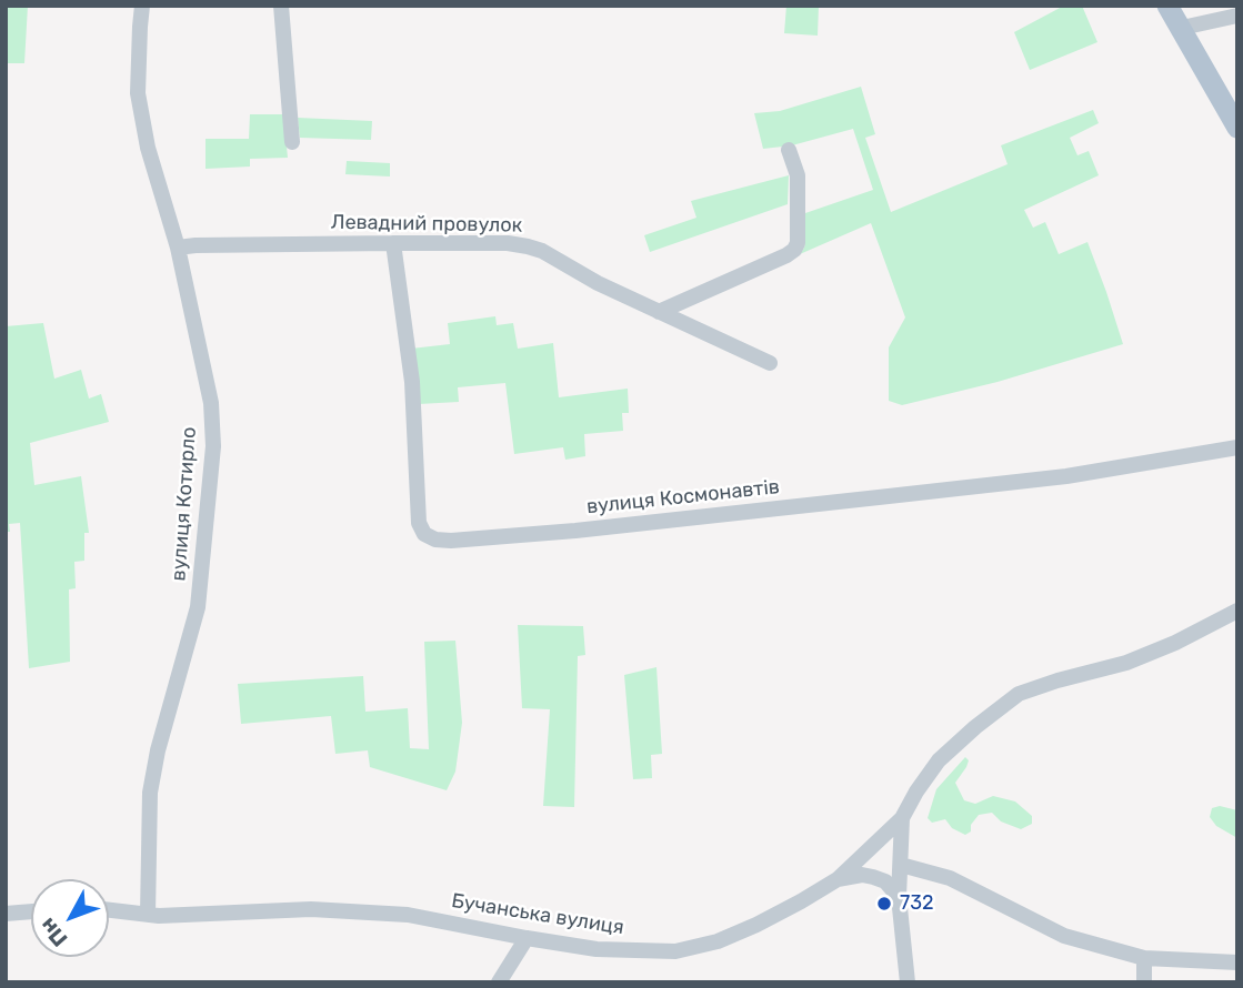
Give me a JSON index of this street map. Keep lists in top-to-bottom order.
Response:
{
  "streets": {
    "street": [
      "Левадний провулок",
      "вулиця Космонавтів",
      "вулиця Котирло",
      "Бучанська вулиця"
    ]
  },
  "crossings": [
    ["Левадний провулок", "вулиця Космонавтів"],
    ["Левадний провулок", "вулиця Котирло"],
    ["вулиця Котирло", "Бучанська вулиця"]
  ],
  "places": ["732"],
  "north": "bottom left"
}
